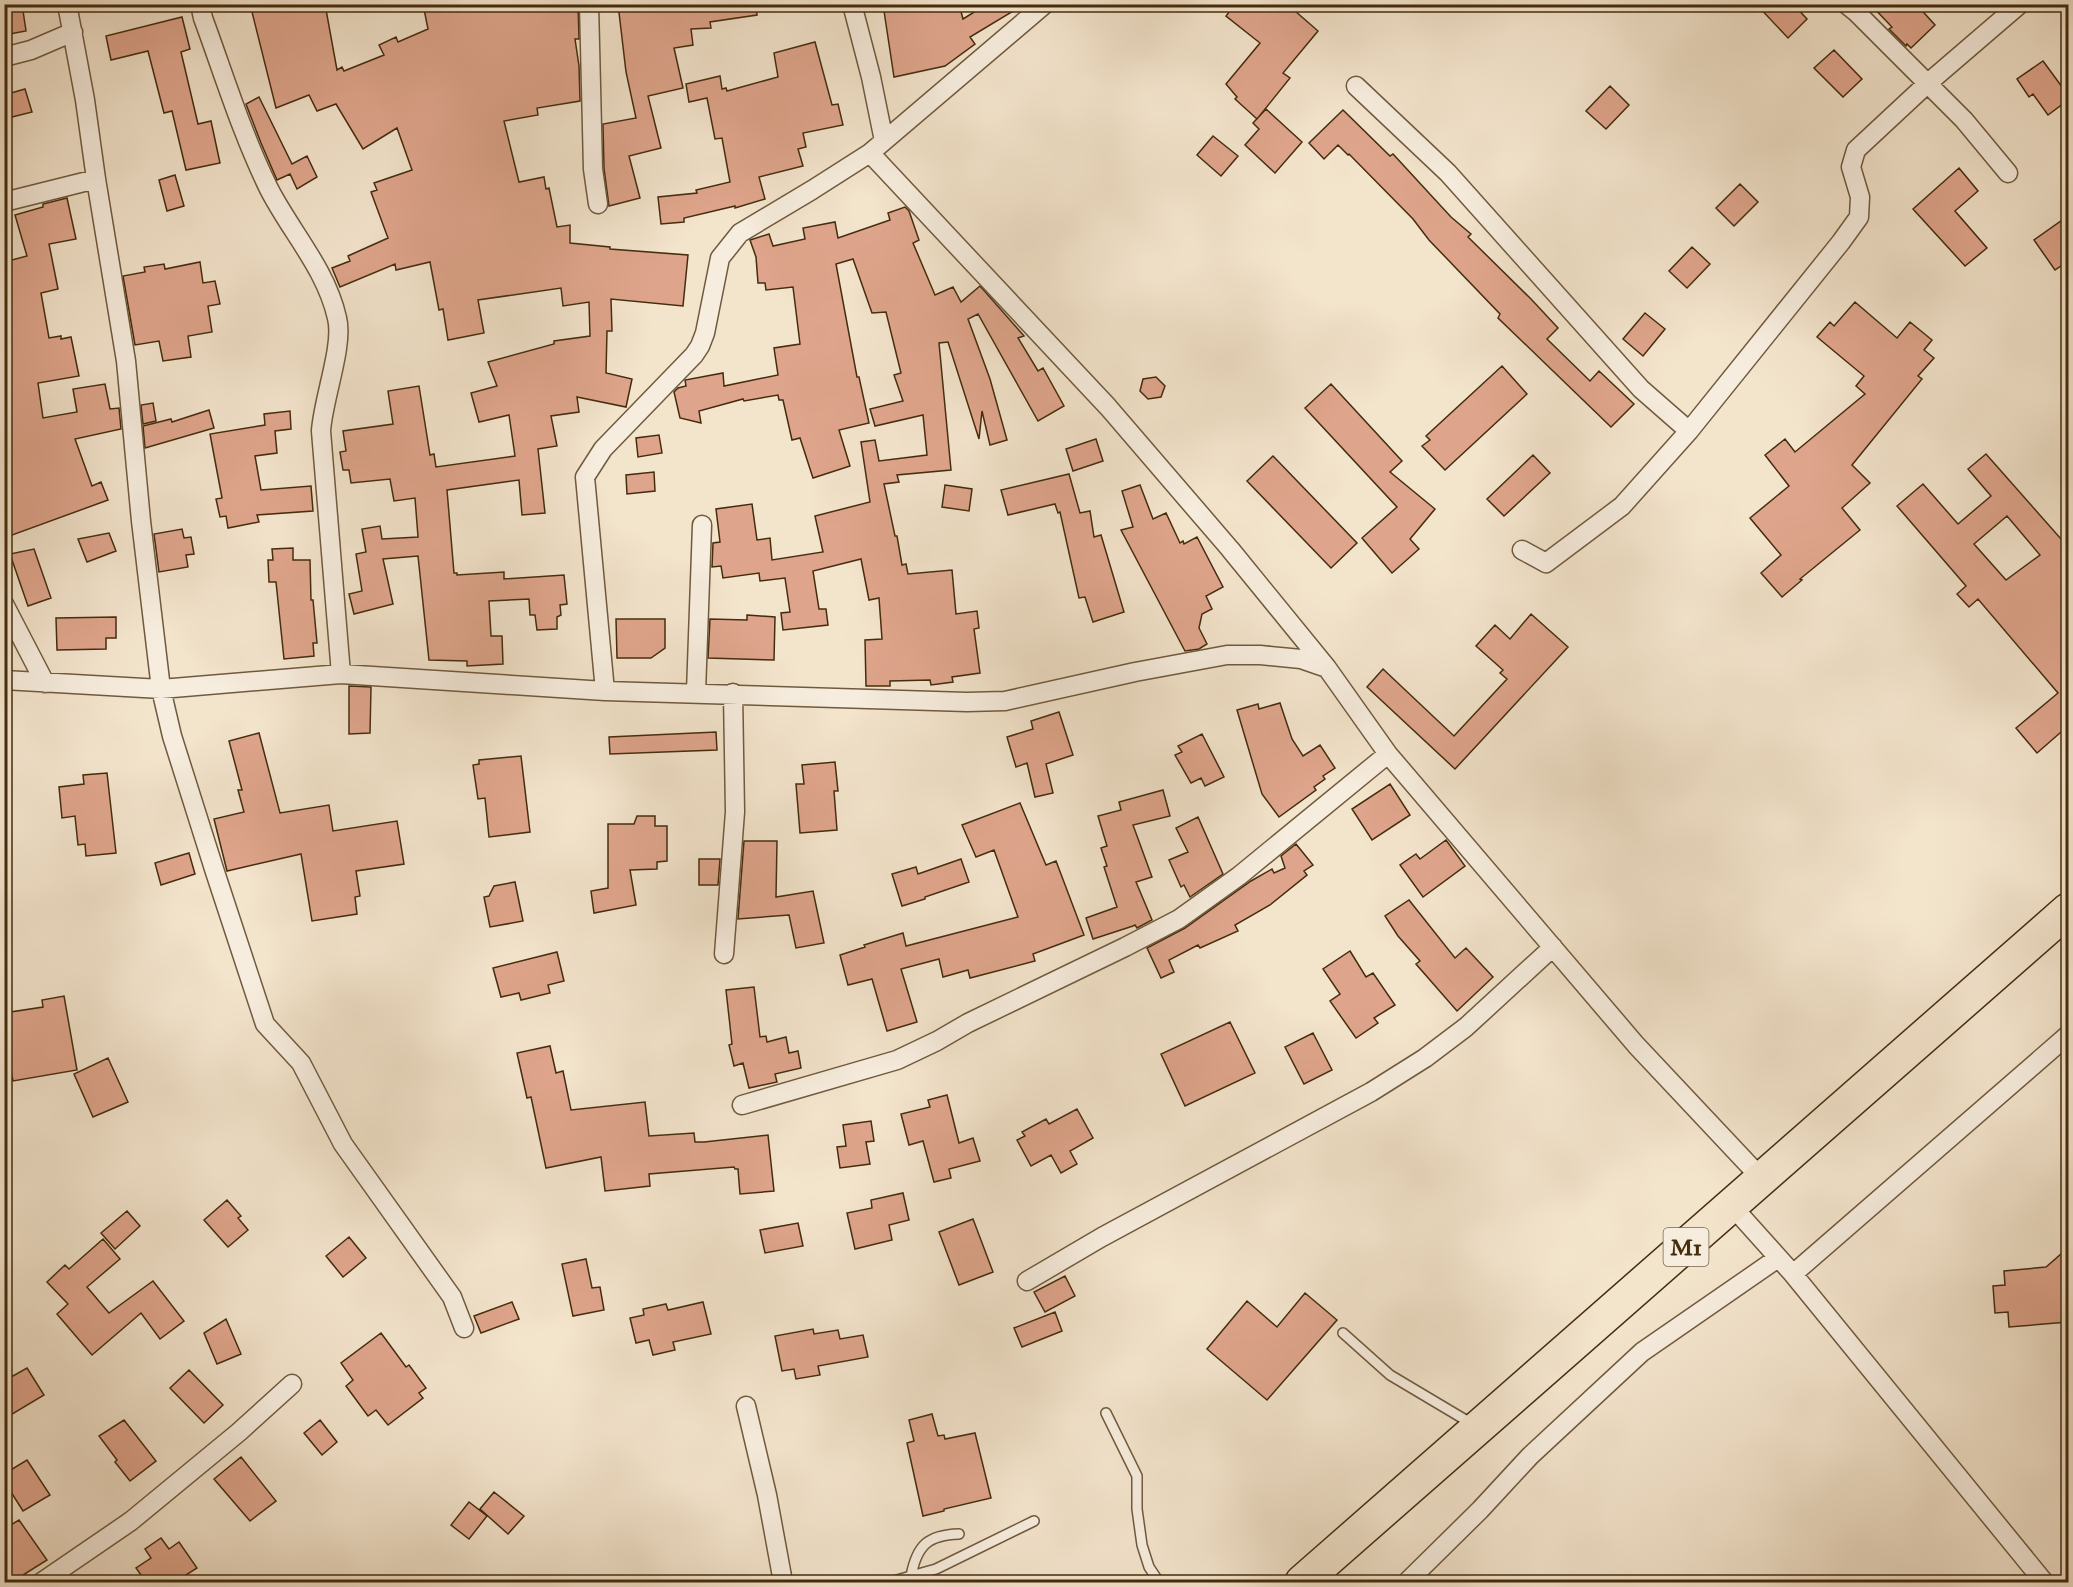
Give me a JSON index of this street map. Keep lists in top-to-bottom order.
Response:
{
  "streets": {
    "highway": ["M1"]
  }
}
